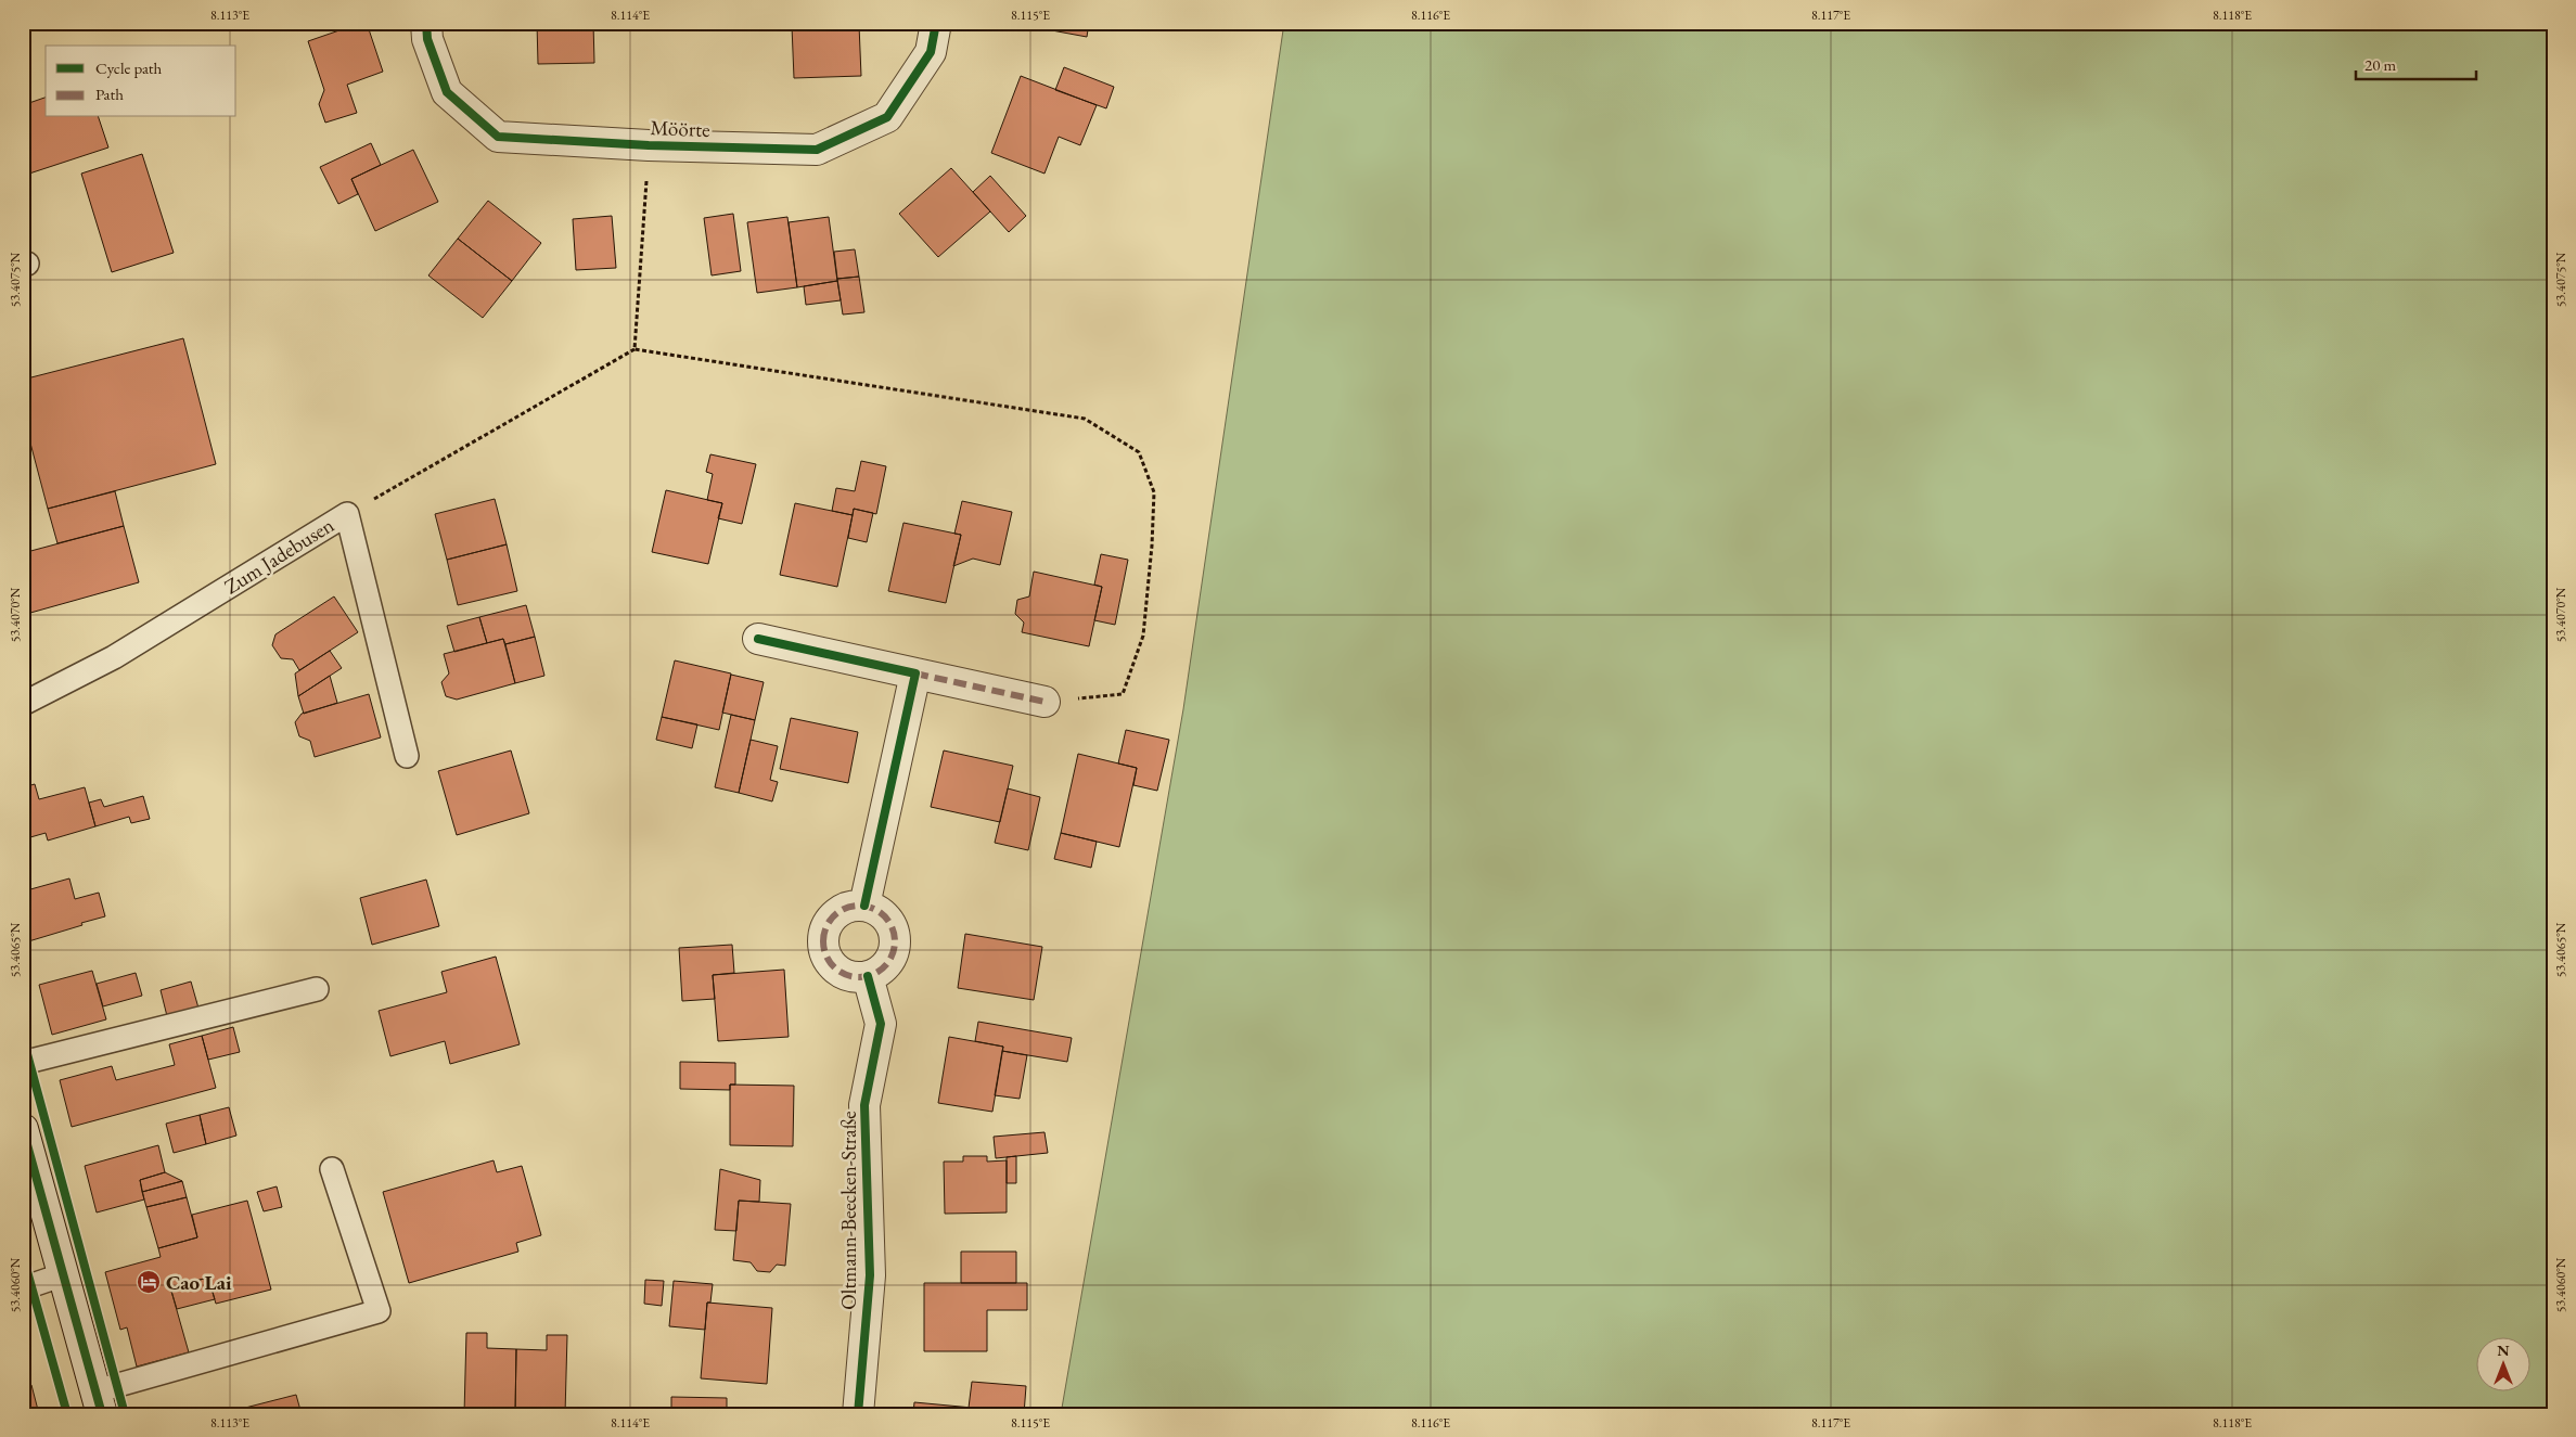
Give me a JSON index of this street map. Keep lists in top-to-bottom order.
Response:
{
  "streets": {
    "street": ["Möörte", "Oltmann-Beecken-Straße"],
    "lane": ["Zum Jadebusen"]
  },
  "places": {
    "hotel": ["Cao Lai"]
  },
  "legend": ["Cycle path", "Path"],
  "scale_bar": "20 m",
  "north": "top",
  "coordinates": [
    "8.113°E",
    "8.114°E",
    "8.115°E",
    "8.116°E",
    "8.117°E",
    "8.118°E",
    "53.4075°N",
    "53.4070°N",
    "53.4065°N",
    "53.4060°N"
  ]
}
